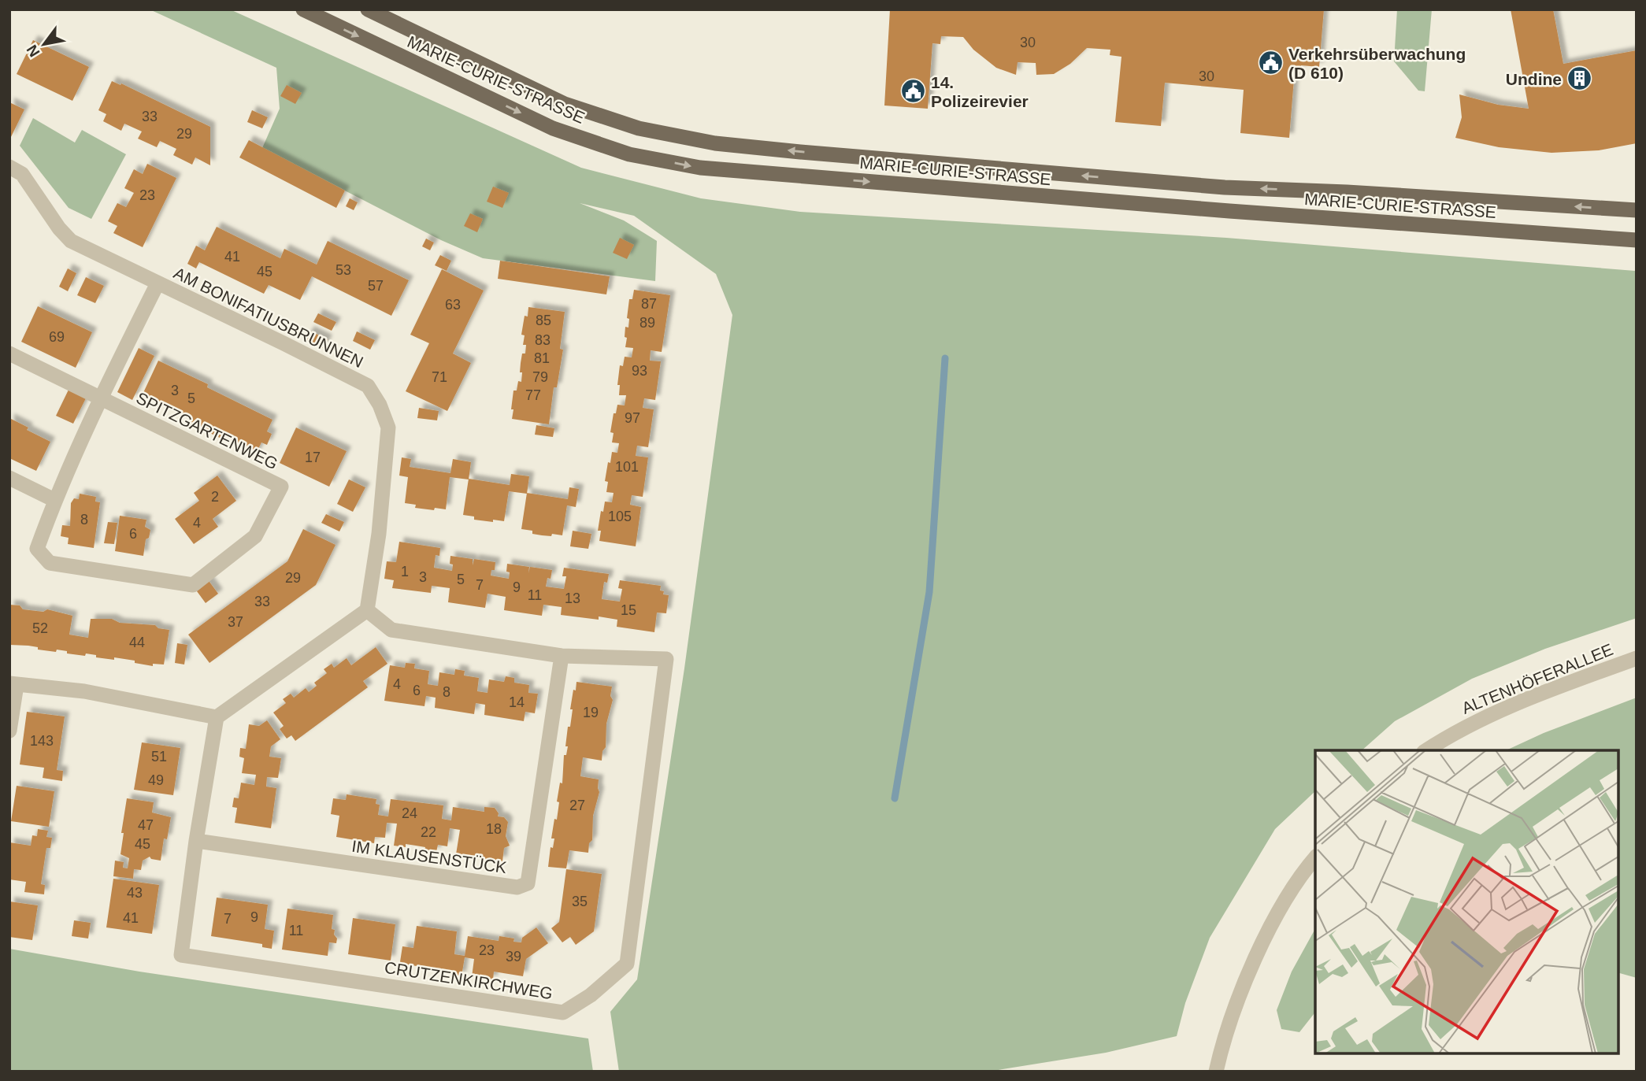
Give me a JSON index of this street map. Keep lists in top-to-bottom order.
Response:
{
  "streets": {
    "main road": ["MARIE-CURIE-STRASSE"],
    "street": [
      "AM BONIFATIUSBRUNNEN",
      "SPITZGARTENWEG",
      "ALTENHÖFERALLEE",
      "IM KLAUSENSTÜCK",
      "CRUTZENKIRCHWEG"
    ]
  },
  "crossings": [
    ["AM BONIFATIUSBRUNNEN", "SPITZGARTENWEG"],
    ["IM KLAUSENSTÜCK", "CRUTZENKIRCHWEG"]
  ],
  "places": {
    "public building": ["Verkehrsüberwachung (D 610)", "14. Polizeirevier"],
    "building": ["Undine"]
  },
  "house_numbers": [
    "30",
    "30",
    "33",
    "29",
    "23",
    "41",
    "53",
    "45",
    "57",
    "87",
    "63",
    "85",
    "89",
    "69",
    "83",
    "81",
    "93",
    "71",
    "79",
    "3",
    "77",
    "5",
    "97",
    "17",
    "101",
    "2",
    "105",
    "8",
    "4",
    "6",
    "1",
    "3",
    "29",
    "5",
    "7",
    "9",
    "11",
    "13",
    "33",
    "15",
    "37",
    "52",
    "44",
    "4",
    "6",
    "8",
    "14",
    "19",
    "143",
    "51",
    "49",
    "27",
    "24",
    "47",
    "18",
    "22",
    "45",
    "43",
    "35",
    "9",
    "41",
    "7",
    "11",
    "23",
    "39"
  ],
  "north": "bottom left"
}
